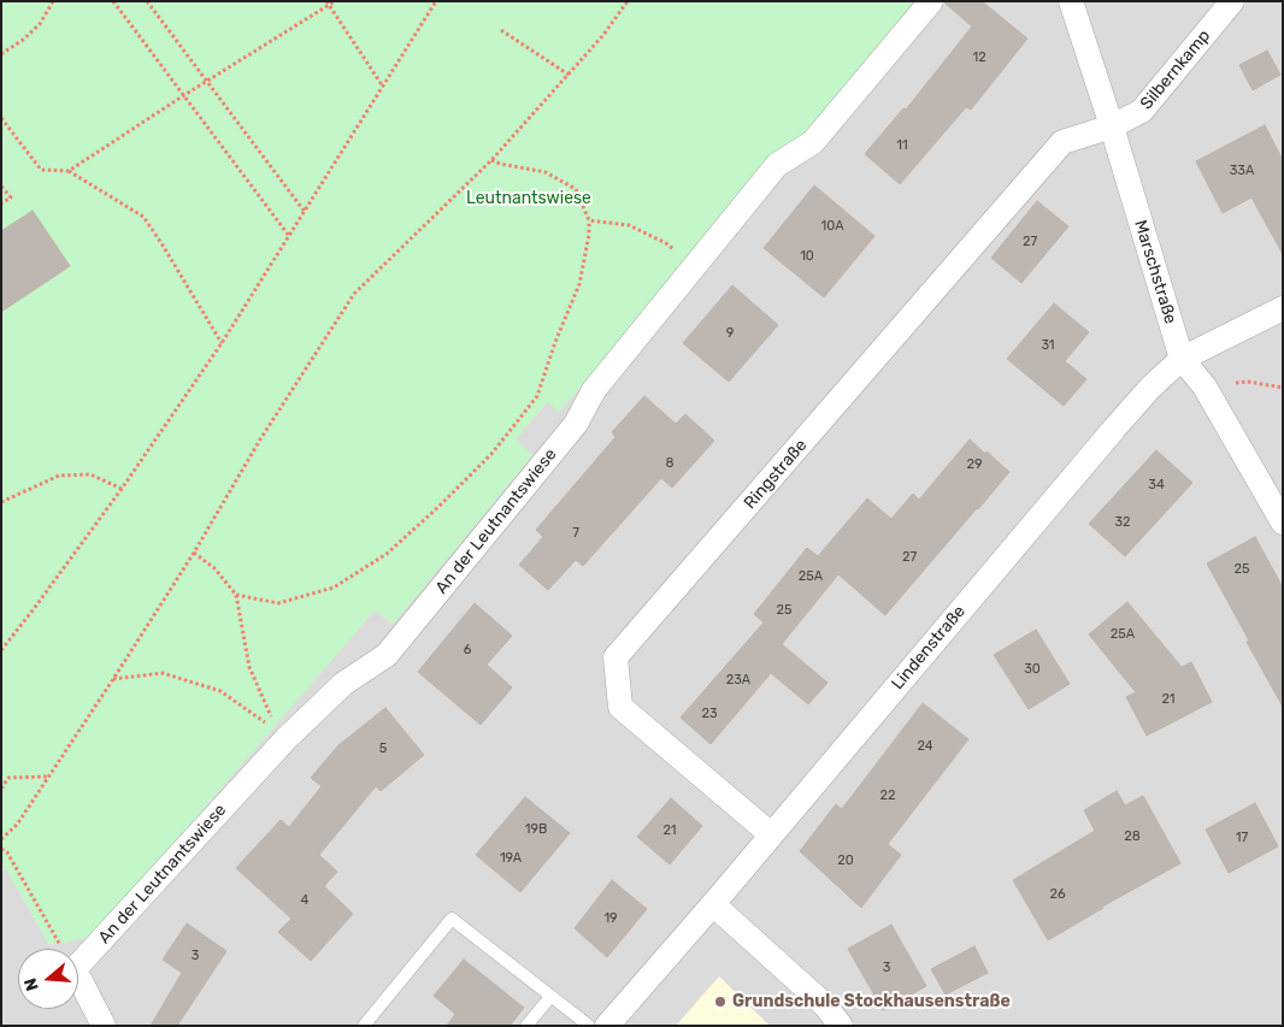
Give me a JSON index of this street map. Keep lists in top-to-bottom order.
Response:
{
  "streets": {
    "street": [
      "Silbernkamp",
      "Marschstraße",
      "Ringstraße",
      "An der Leutnantswiese",
      "Lindenstraße"
    ]
  },
  "crossings": [
    ["Silbernkamp", "Marschstraße"],
    ["Silbernkamp", "Ringstraße"],
    ["Marschstraße", "Ringstraße"],
    ["Marschstraße", "Lindenstraße"],
    ["Ringstraße", "Lindenstraße"]
  ],
  "parks": ["Leutnantswiese"],
  "places": ["Grundschule Stockhausenstraße"],
  "house_numbers": [
    "12",
    "11",
    "33A",
    "10A",
    "27",
    "10",
    "9",
    "31",
    "8",
    "29",
    "34",
    "32",
    "7",
    "27",
    "25",
    "25A",
    "25",
    "25A",
    "6",
    "30",
    "23A",
    "21",
    "23",
    "24",
    "5",
    "22",
    "19B",
    "21",
    "28",
    "17",
    "19A",
    "20",
    "26",
    "4",
    "19",
    "3",
    "3"
  ],
  "north": "left"
}
